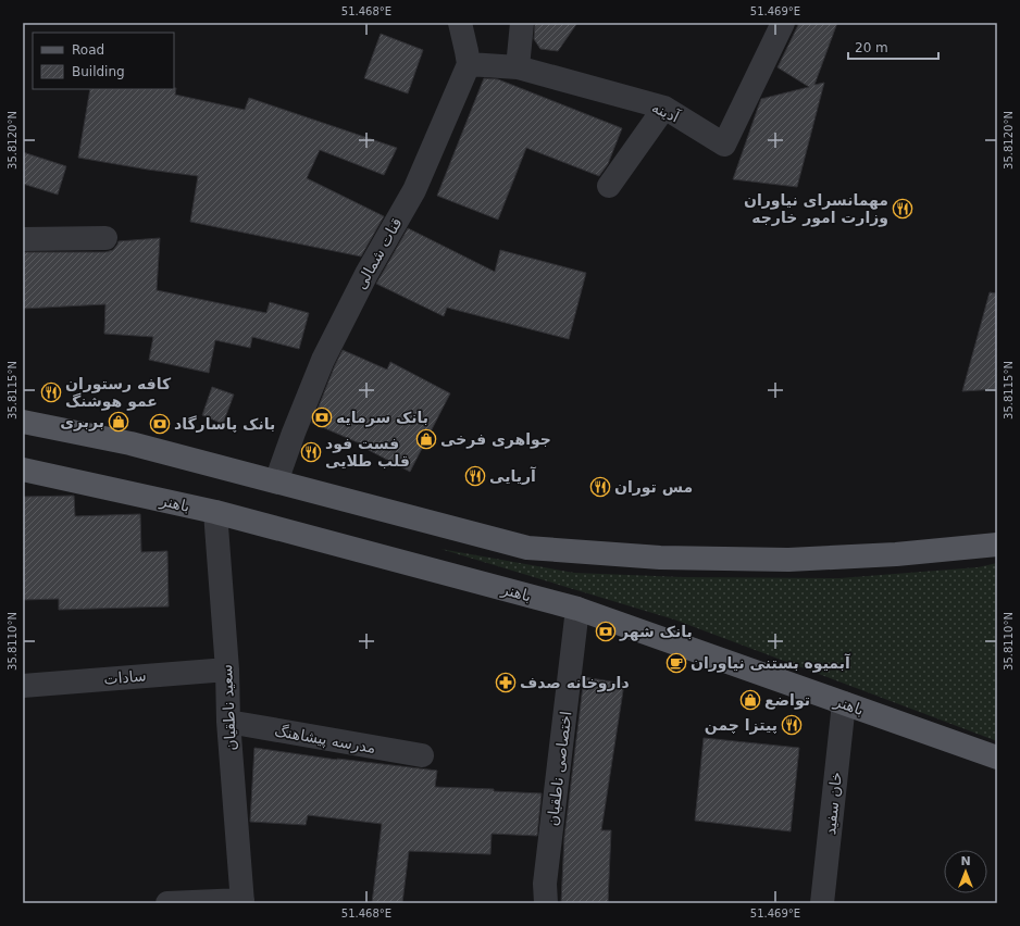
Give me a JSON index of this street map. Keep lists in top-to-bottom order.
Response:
{
  "streets": {
    "main road": ["باهنر"],
    "street": [
      "آدینه",
      "قنات شمالى",
      "سادات",
      "سعید ناطقیان",
      "مدرسه پیشاهنگ",
      "اختصاصی ناطقیان",
      "خان سفید"
    ]
  },
  "crossings": [
    ["آدینه", "قنات شمالى"],
    ["باهنر", "سعید ناطقیان"],
    ["باهنر", "اختصاصی ناطقیان"],
    ["باهنر", "خان سفید"],
    ["سادات", "سعید ناطقیان"],
    ["سعید ناطقیان", "مدرسه پیشاهنگ"]
  ],
  "places": {
    "restaurant": [
      "مهمانسرای نیاوران وزارت امور خارجه",
      "کافه رستوران عمو هوشنگ",
      "فست فود قلب طلایی",
      "آریایی",
      "مس توران",
      "پیتزا چمن"
    ],
    "bank": ["بانک سرمایه", "بانک پاسارگاد", "بانک شهر"],
    "shop": ["بربری", "جواهری فرخی", "تواضع"],
    "cafe": ["آبمیوه بستنی نیاوران"],
    "pharmacy": ["داروخانه صدف"]
  },
  "legend": ["Road", "Building"],
  "scale_bar": "20 m",
  "north": "top",
  "coordinates": [
    "51.468°E",
    "51.469°E",
    "35.8120°N",
    "35.8115°N",
    "35.8110°N"
  ]
}
